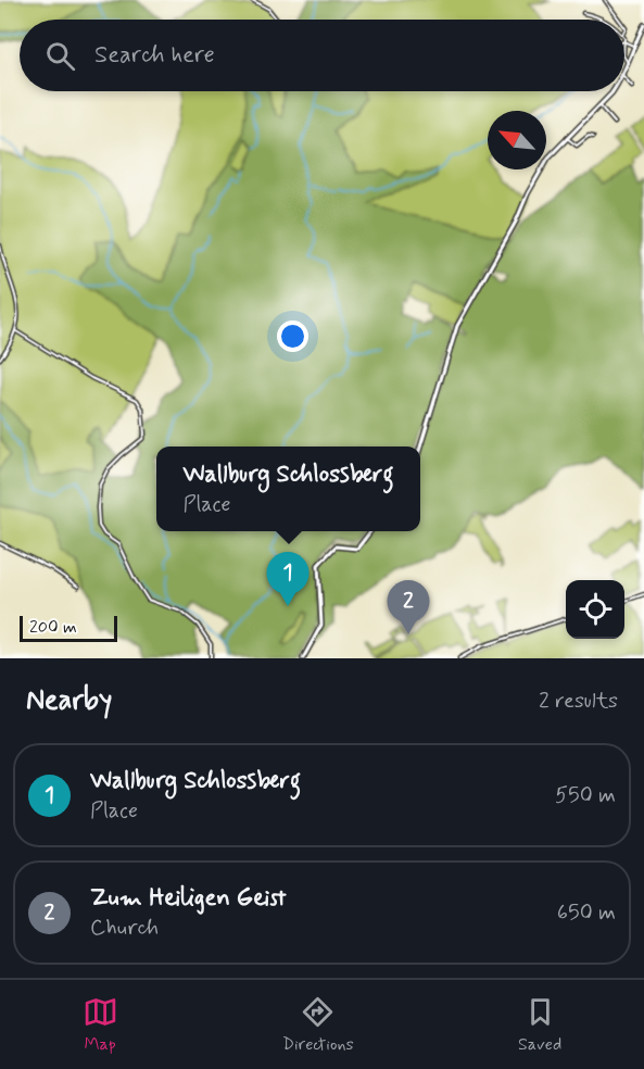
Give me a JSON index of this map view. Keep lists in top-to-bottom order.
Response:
{
  "scale_bar": "200 m",
  "north": "top left",
  "page": {
    "search": "Search here",
    "popup": ["Wallburg Schlossberg", "Place"],
    "pins": ["1", "2"],
    "scale": "200 m",
    "heading": ["Nearby", "2 results"],
    "list": [
      {
        "mark": "1",
        "name": "Wallburg Schlossberg",
        "note": "Place",
        "value": "550 m"
      },
      {
        "mark": "2",
        "name": "Zum Heiligen Geist",
        "note": "Church",
        "value": "650 m"
      }
    ],
    "nav": ["Map", "Directions", "Saved"]
  }
}
